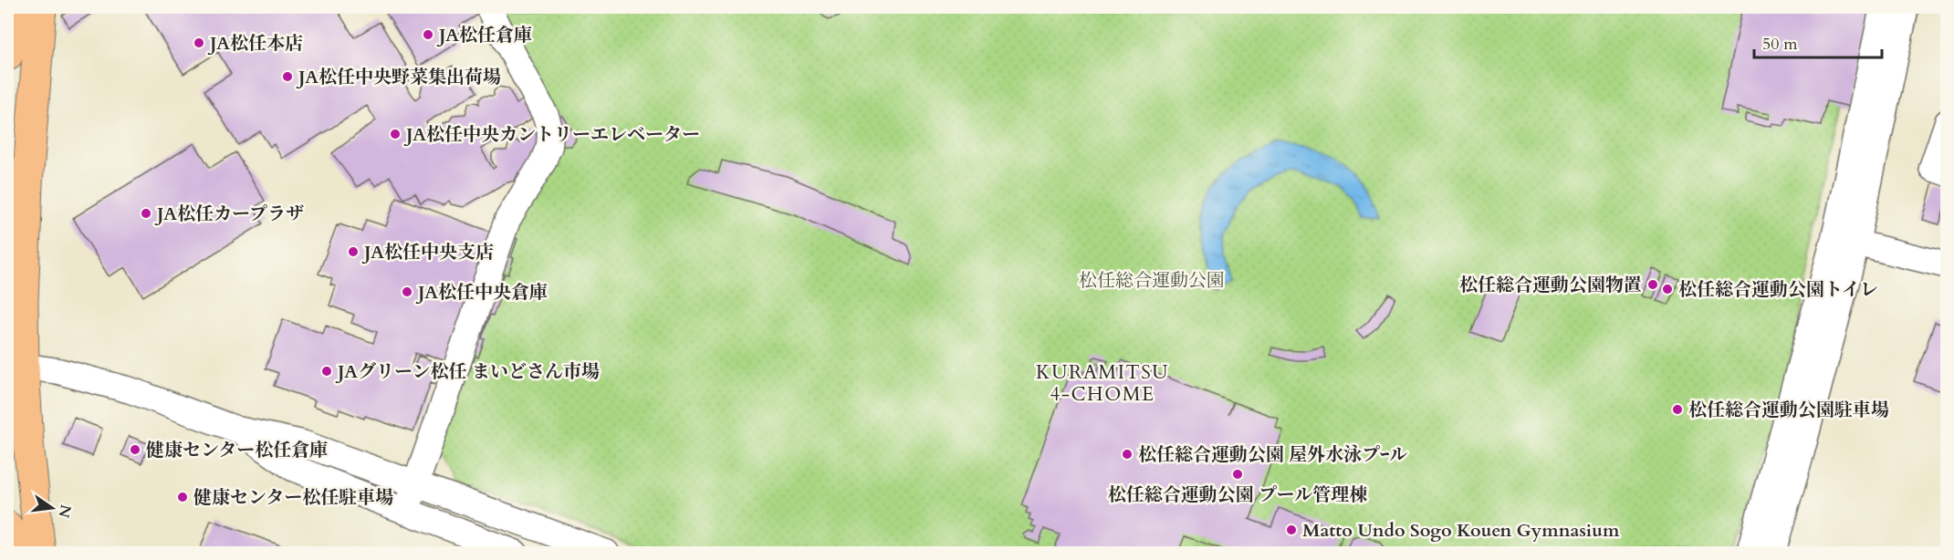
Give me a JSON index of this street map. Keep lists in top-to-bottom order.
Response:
{
  "districts": ["KURAMITSU 4-CHOME"],
  "parks": ["松任総合運動公園"],
  "places": [
    "JA松任倉庫",
    "JA松任本店",
    "JA松任中央野菜集出荷場",
    "JA松任中央カントリーエレベーター",
    "JA松任カープラザ",
    "JA松任中央支店",
    "松任総合運動公園物置",
    "松任総合運動公園トイレ",
    "JA松任中央倉庫",
    "JAグリーン松任 まいどさん市場",
    "松任総合運動公園駐車場",
    "健康センター松任倉庫",
    "松任総合運動公園 屋外水泳プｰル",
    "松任総合運動公園 プール管理棟",
    "健康センター松任駐車場",
    "Matto Undo Sogo Kouen Gymnasium"
  ],
  "scale_bar": "50 m",
  "north": "right"
}
